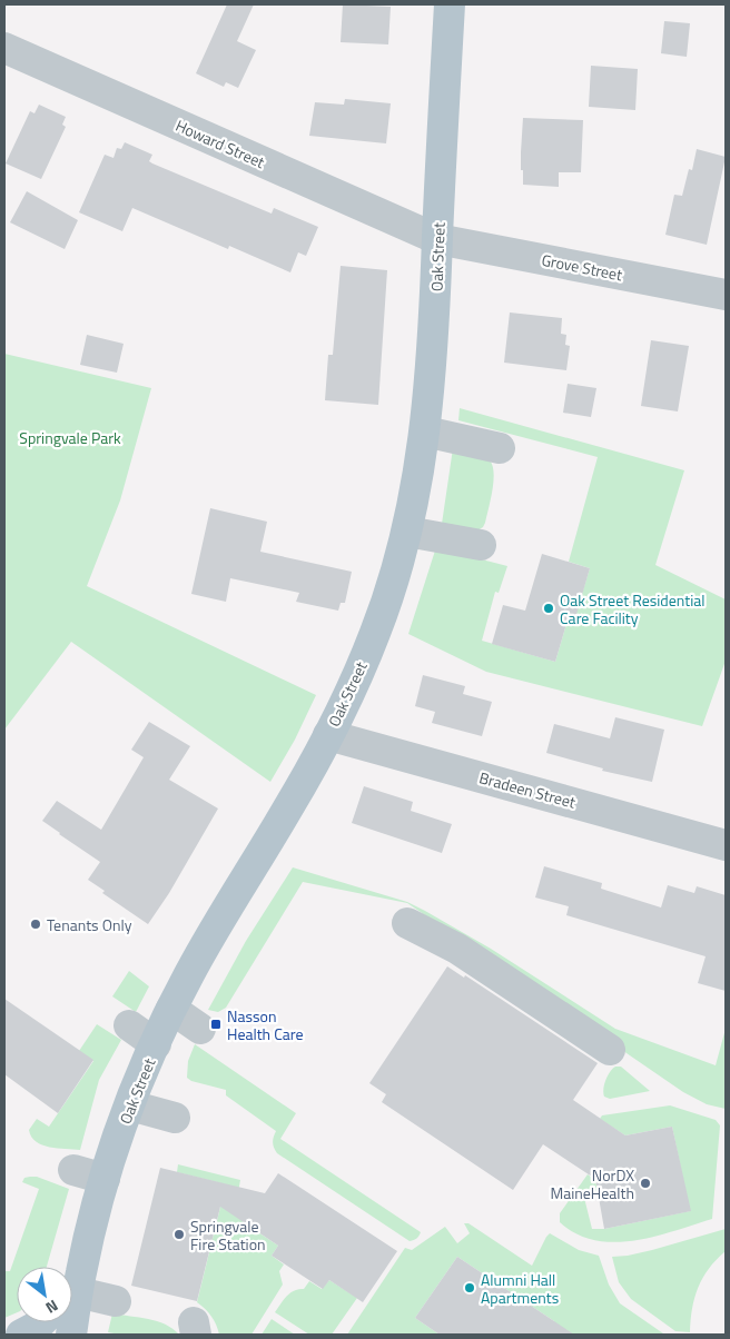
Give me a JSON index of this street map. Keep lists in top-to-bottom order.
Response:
{
  "streets": {
    "main road": ["Oak Street"],
    "street": ["Howard Street", "Grove Street", "Bradeen Street"]
  },
  "crossings": [
    ["Howard Street", "Oak Street"],
    ["Howard Street", "Grove Street"],
    ["Oak Street", "Grove Street"],
    ["Oak Street", "Bradeen Street"]
  ],
  "parks": ["Springvale Park"],
  "places": {
    "other": [
      "Oak Street Residential Care Facility",
      "Tenants Only",
      "NorDX MaineHealth",
      "Springvale Fire Station",
      "Alumni Hall Apartments"
    ],
    "transit": ["Nasson Health Care"]
  },
  "north": "bottom right"
}
